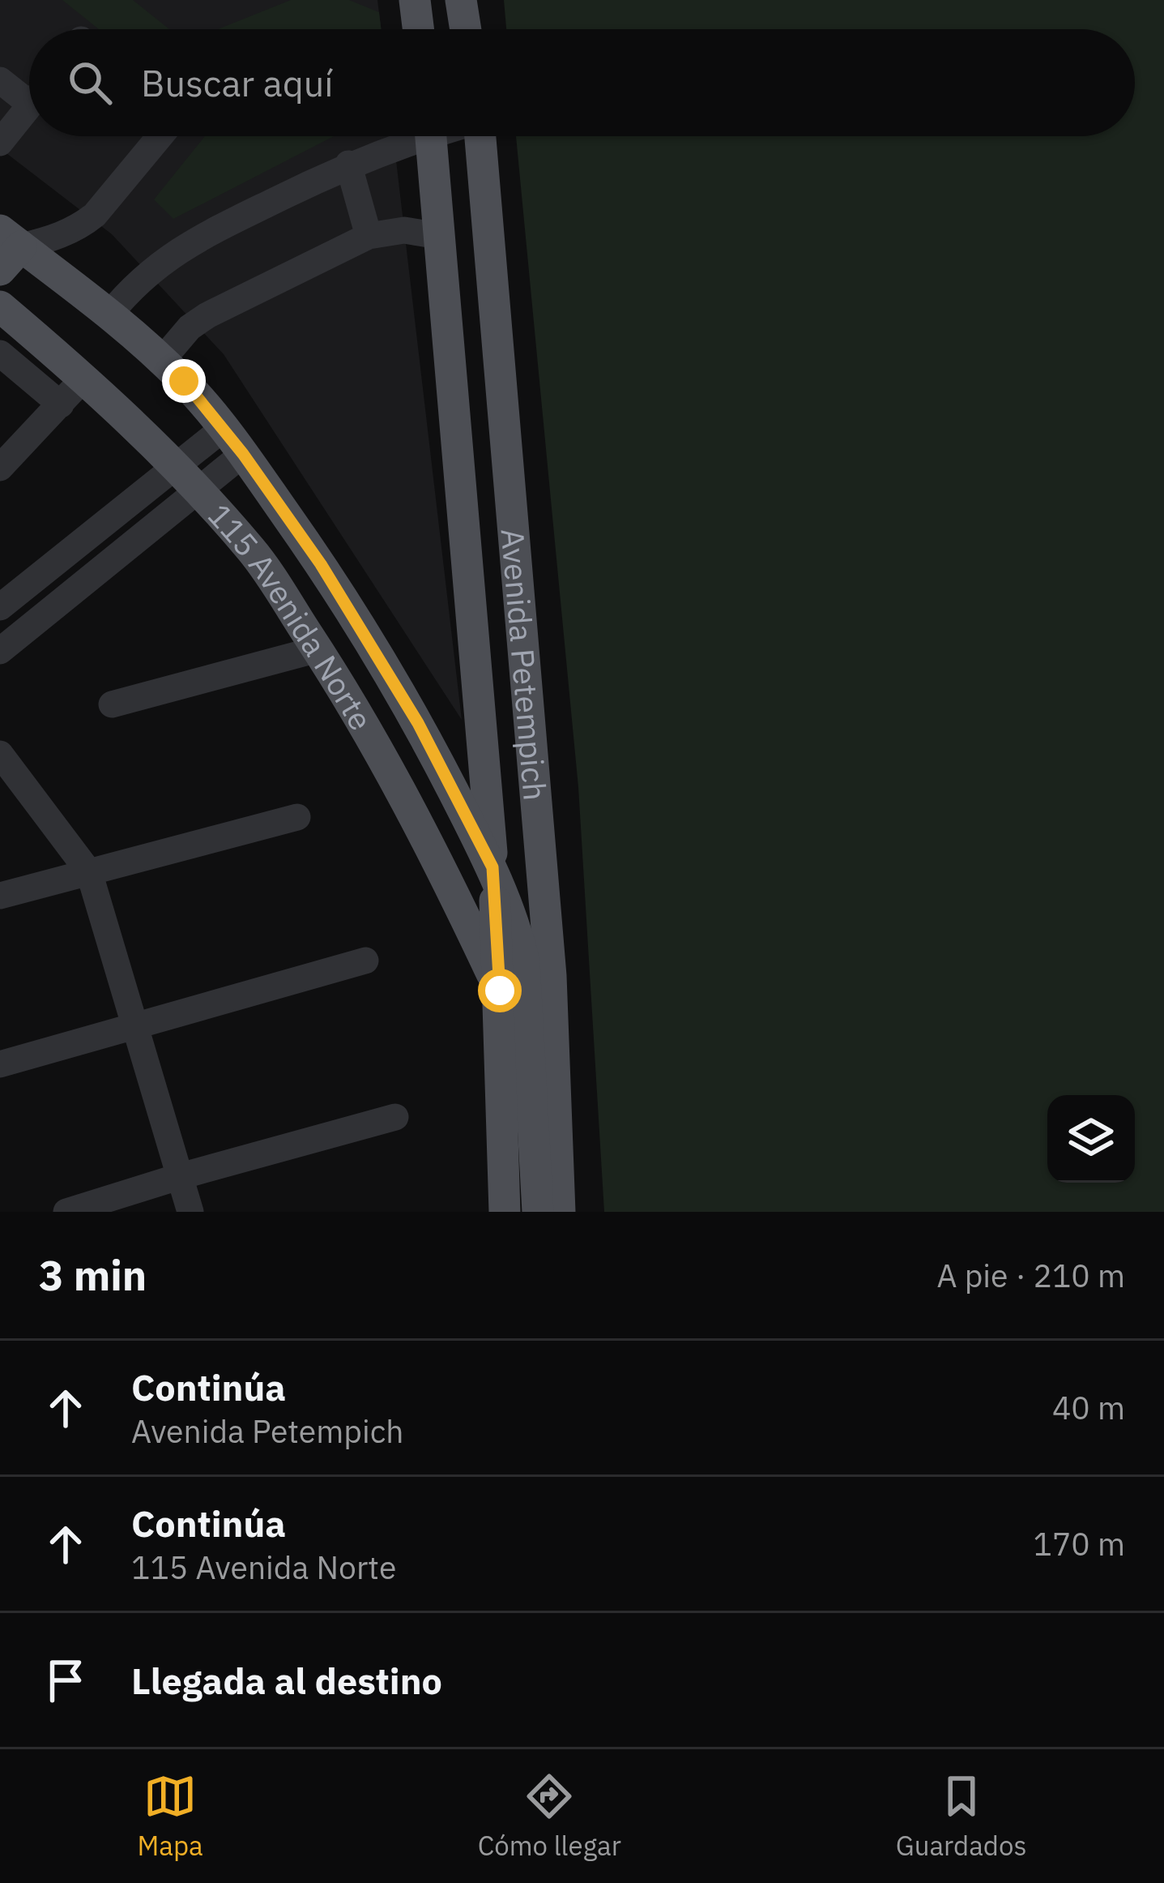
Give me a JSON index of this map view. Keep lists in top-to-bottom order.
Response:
{
  "streets": {
    "main road": ["115 Avenida Norte", "Avenida Petempich"]
  },
  "crossings": [
    ["115 Avenida Norte", "Avenida Petempich"]
  ],
  "page": {
    "search": "Buscar aquí",
    "heading": ["3 min", "A pie · 210 m"],
    "list": [
      ["Continúa", "Avenida Petempich", "40 m"],
      ["Continúa", "115 Avenida Norte", "170 m"],
      "Llegada al destino"
    ],
    "nav": ["Mapa", "Cómo llegar", "Guardados"]
  }
}
